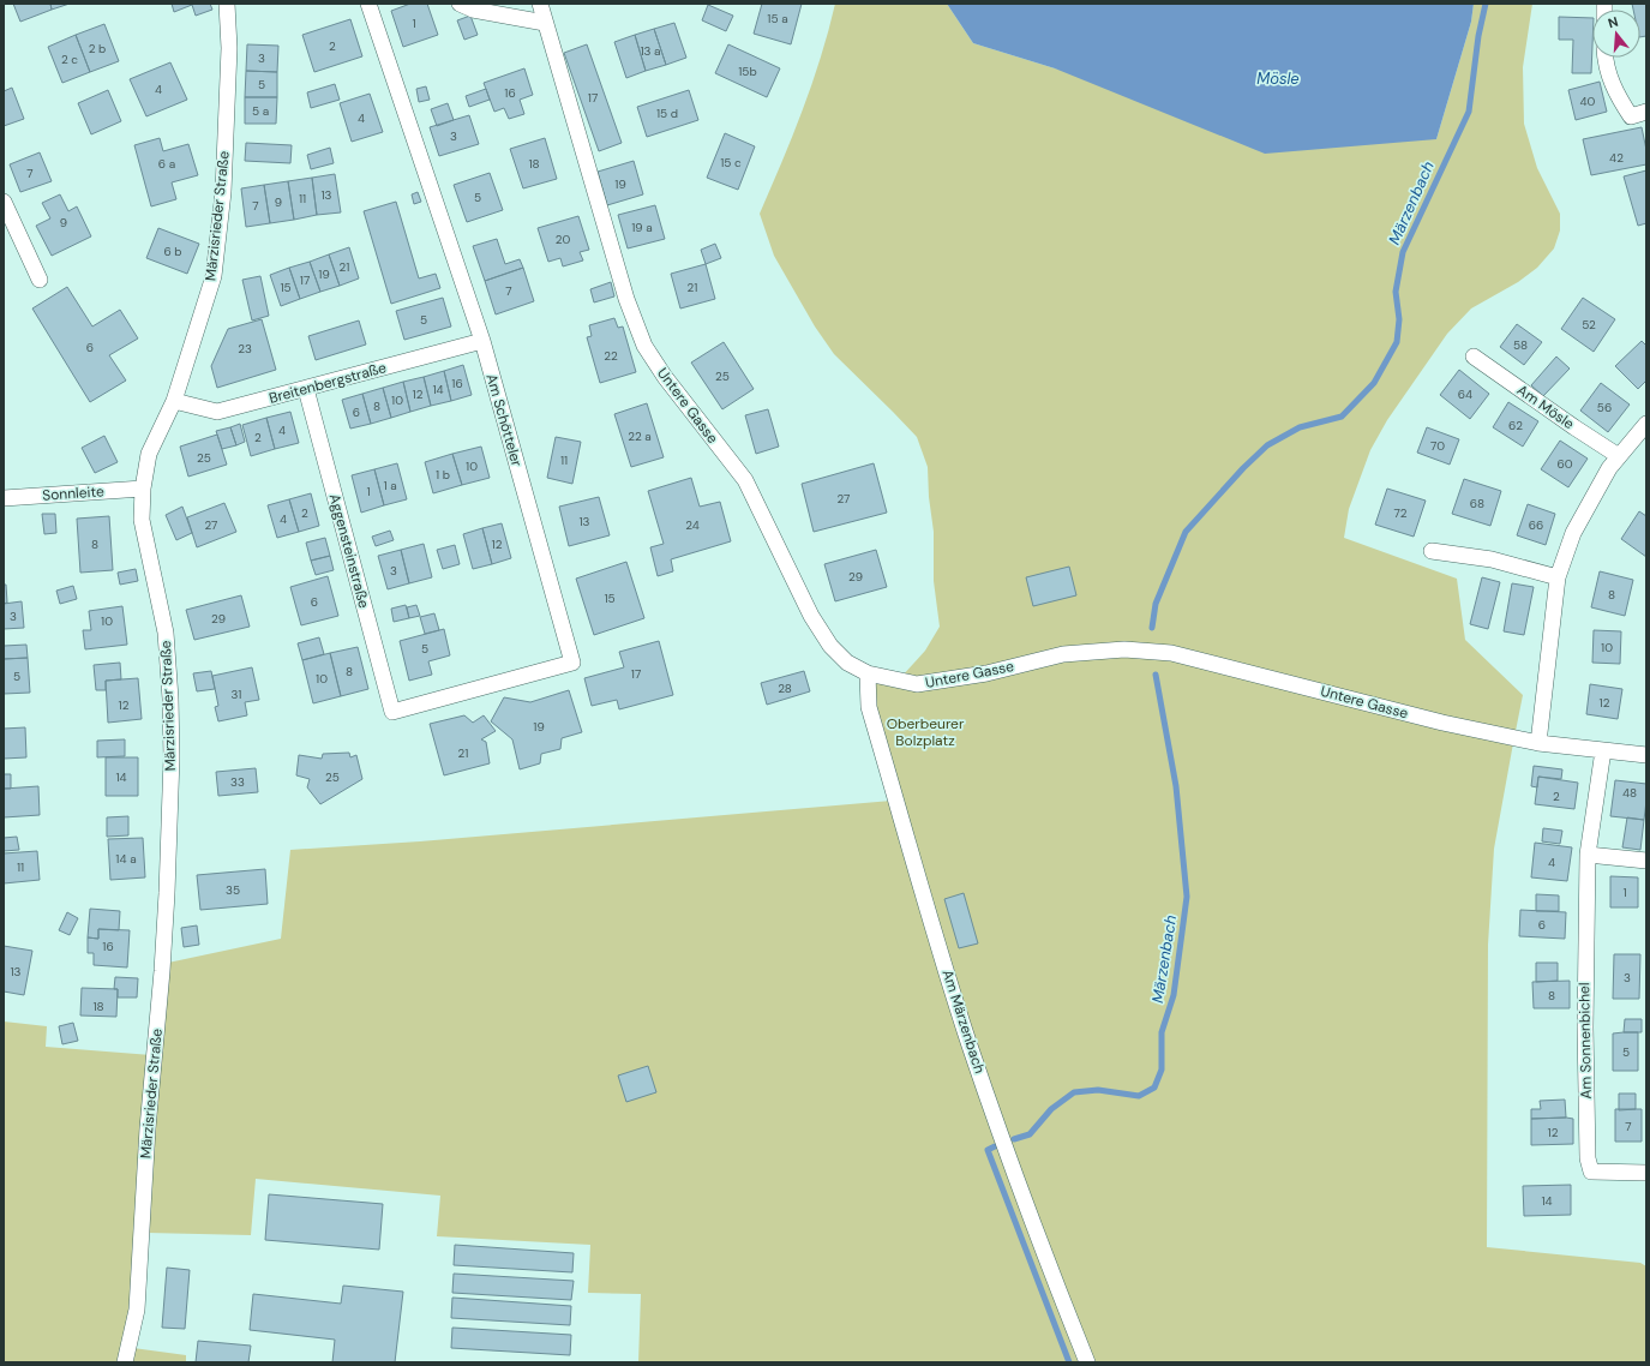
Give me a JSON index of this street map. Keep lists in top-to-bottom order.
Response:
{
  "streets": {
    "street": [
      "Märzisrieder Straße",
      "Breitenbergstraße",
      "Untere Gasse",
      "Am Mösle",
      "Am Schötteler",
      "Sonnleite",
      "Aggensteinstraße",
      "Am Märzenbach",
      "Am Sonnenbichel"
    ]
  },
  "crossings": [
    ["Märzisrieder Straße", "Breitenbergstraße"],
    ["Märzisrieder Straße", "Sonnleite"],
    ["Breitenbergstraße", "Am Schötteler"],
    ["Breitenbergstraße", "Aggensteinstraße"],
    ["Untere Gasse", "Am Märzenbach"],
    ["Untere Gasse", "Am Sonnenbichel"],
    ["Am Schötteler", "Aggensteinstraße"]
  ],
  "water": ["Mösle", "Märzenbach"],
  "parks": ["Oberbeurer Bolzplatz"],
  "house_numbers": [
    "15 a",
    "1",
    "2",
    "2 b",
    "13 a",
    "3",
    "2 c",
    "15b",
    "5",
    "4",
    "16",
    "17",
    "40",
    "5 a",
    "15 d",
    "4",
    "3",
    "42",
    "15 c",
    "6 a",
    "18",
    "7",
    "19",
    "13",
    "5",
    "11",
    "9",
    "7",
    "9",
    "19 a",
    "20",
    "6 b",
    "21",
    "19",
    "17",
    "15",
    "21",
    "7",
    "5",
    "52",
    "58",
    "6",
    "23",
    "22",
    "25",
    "16",
    "14",
    "12",
    "64",
    "10",
    "8",
    "56",
    "6",
    "62",
    "4",
    "22 a",
    "2",
    "70",
    "25",
    "11",
    "60",
    "10",
    "1 b",
    "1 a",
    "1",
    "27",
    "68",
    "2",
    "72",
    "4",
    "13",
    "27",
    "24",
    "66",
    "8",
    "12",
    "3",
    "29",
    "8",
    "15",
    "6",
    "3",
    "29",
    "10",
    "10",
    "5",
    "8",
    "17",
    "5",
    "10",
    "28",
    "31",
    "12",
    "12",
    "19",
    "21",
    "14",
    "25",
    "33",
    "48",
    "2",
    "14 a",
    "4",
    "11",
    "35",
    "1",
    "6",
    "16",
    "13",
    "3",
    "8",
    "18",
    "5",
    "7",
    "12",
    "14"
  ],
  "north": "top"
}
